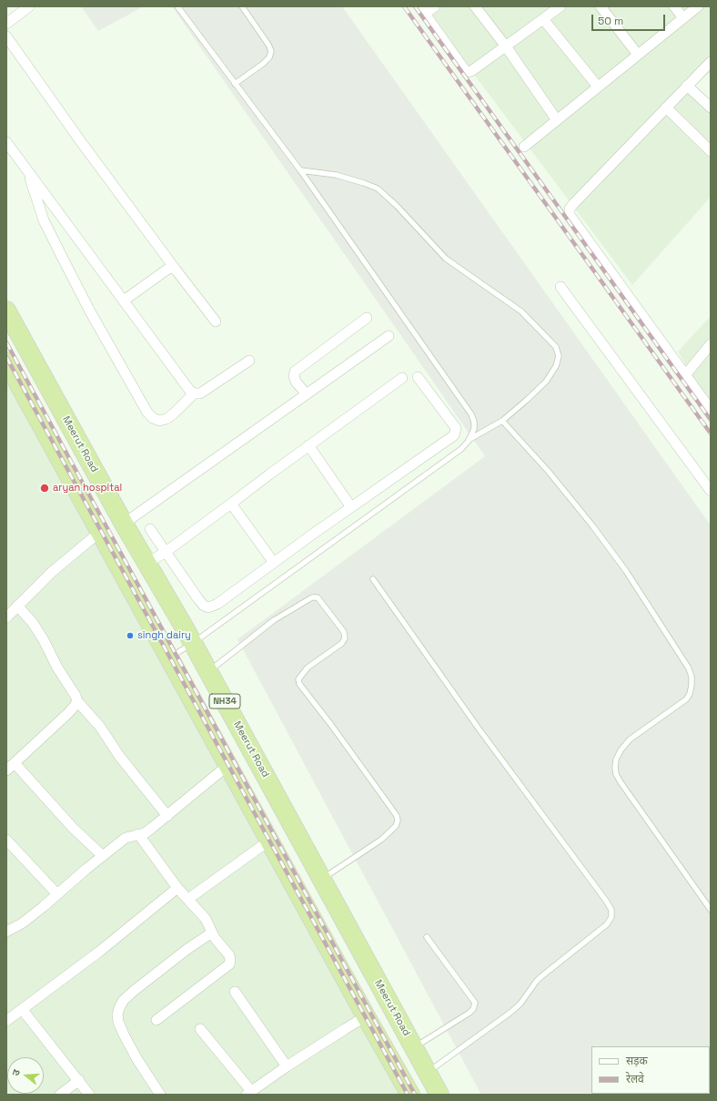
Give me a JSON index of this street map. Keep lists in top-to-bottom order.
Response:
{
  "streets": {
    "highway": ["Meerut Road", "NH34"]
  },
  "places": ["aryan hospital", "singh dairy"],
  "legend": ["सड़क", "रेलवे"],
  "scale_bar": "50 m",
  "north": "left"
}
